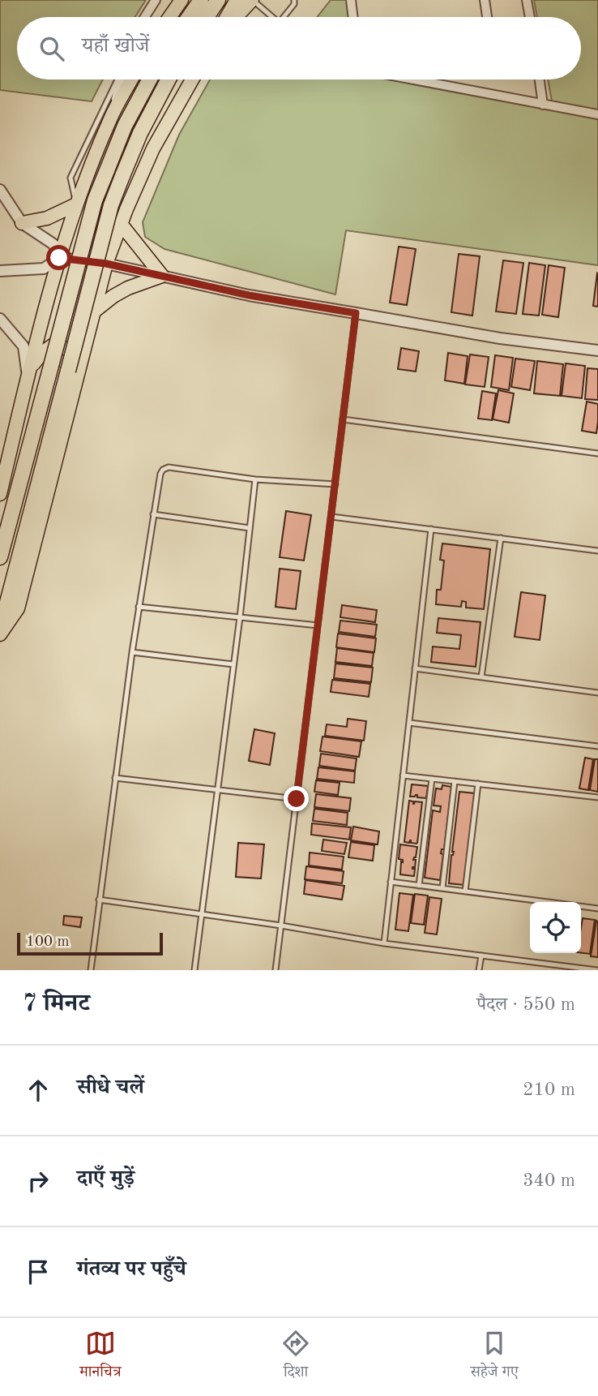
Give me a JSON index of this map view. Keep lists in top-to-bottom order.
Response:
{
  "scale_bar": "100 m",
  "page": {
    "search": "यहाँ खोजें",
    "scale": "100 m",
    "heading": ["7 मिनट", "पैदल · 550 m"],
    "list": [
      ["सीधे चलें", "210 m"],
      ["दाएँ मुड़ें", "340 m"],
      "गंतव्य पर पहुँचे"
    ],
    "nav": ["मानचित्र", "दिशा", "सहेजे गए"]
  }
}
